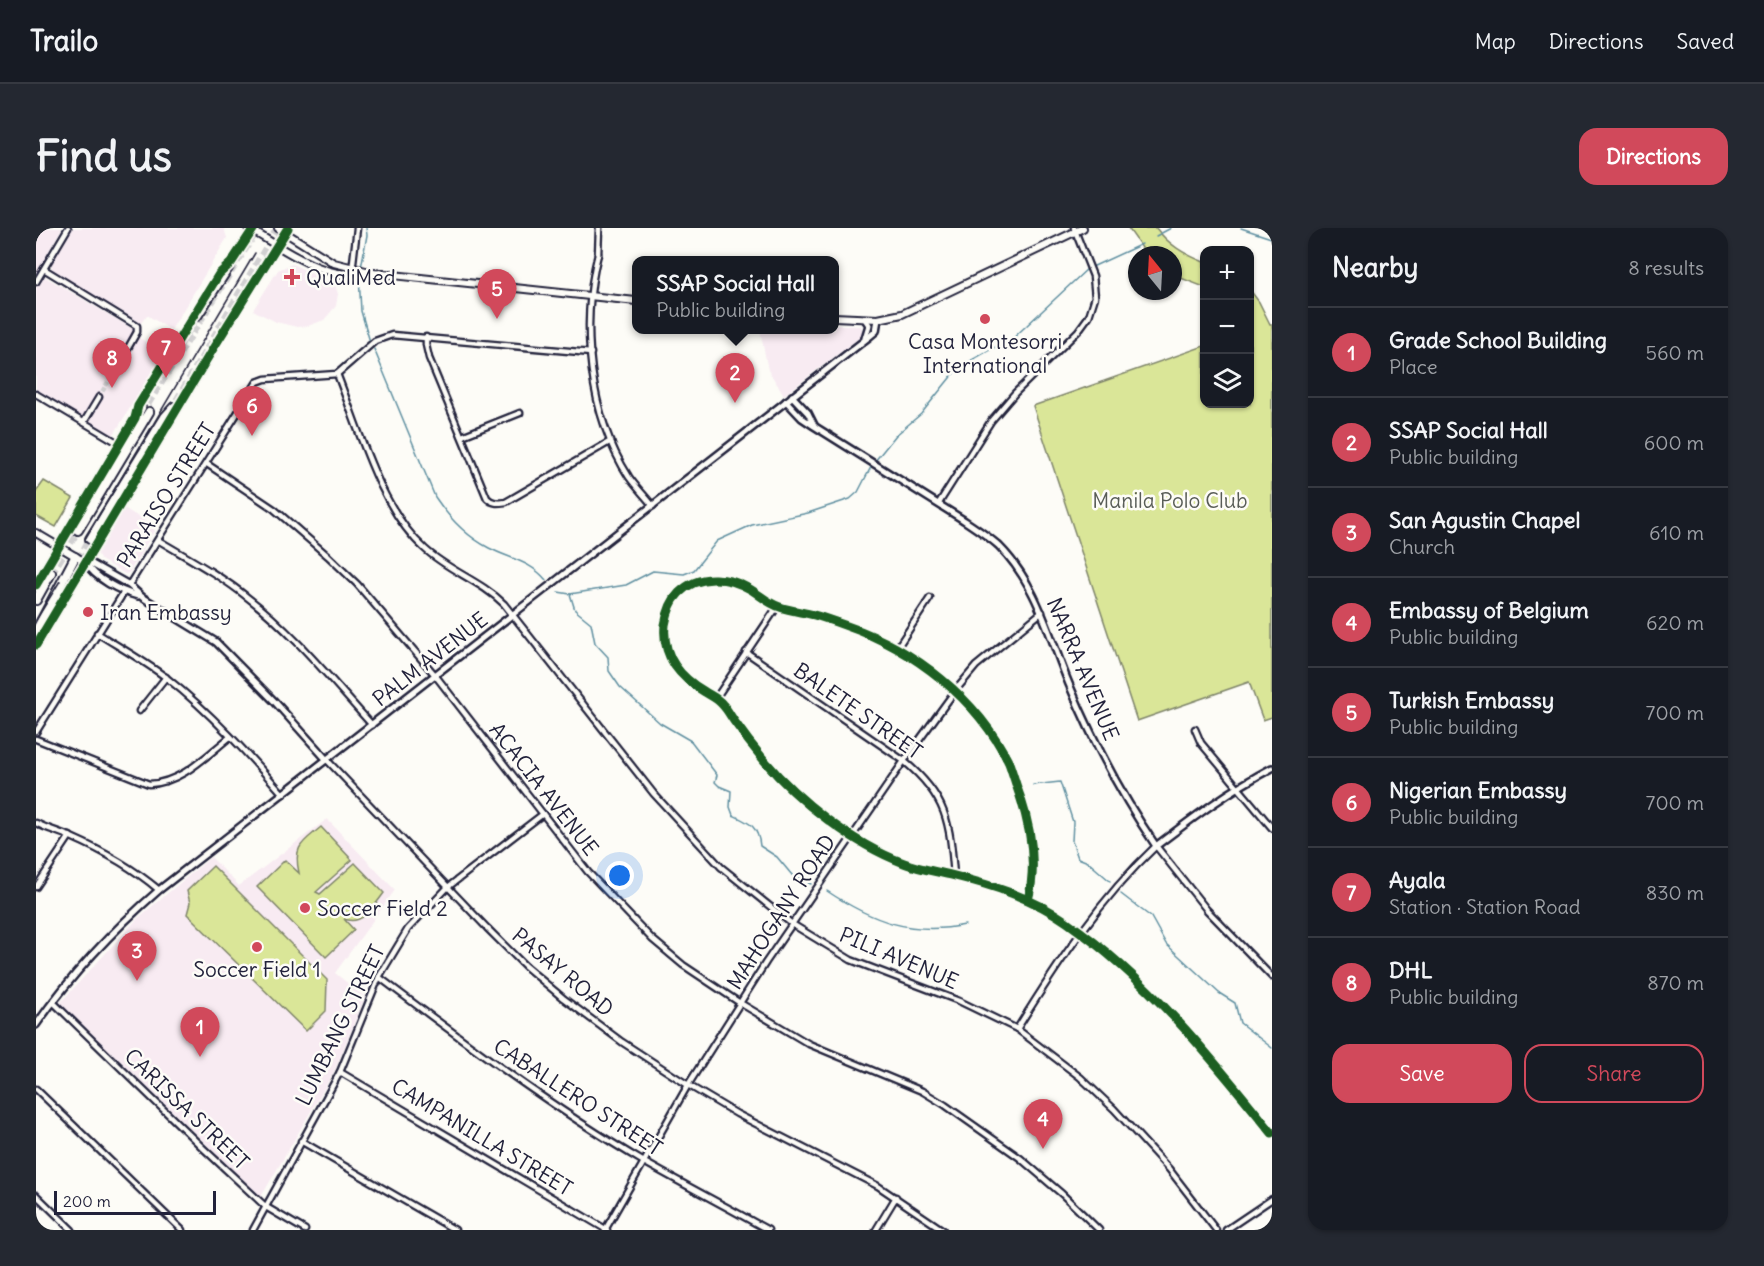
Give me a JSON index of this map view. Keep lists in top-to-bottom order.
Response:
{
  "streets": {
    "street": [
      "PARAISO STREET",
      "PALM AVENUE",
      "NARRA AVENUE",
      "BALETE STREET",
      "ACACIA AVENUE",
      "MAHOGANY ROAD",
      "PILI AVENUE",
      "PASAY ROAD",
      "LUMBANG STREET",
      "CABALLERO STREET",
      "CARISSA STREET",
      "CAMPANILLA STREET"
    ]
  },
  "crossings": [
    ["PARAISO STREET", "ACACIA AVENUE"],
    ["PARAISO STREET", "PILI AVENUE"],
    ["PARAISO STREET", "PASAY ROAD"],
    ["PALM AVENUE", "NARRA AVENUE"],
    ["PALM AVENUE", "ACACIA AVENUE"],
    ["PALM AVENUE", "PILI AVENUE"],
    ["PALM AVENUE", "PASAY ROAD"],
    ["PALM AVENUE", "CARISSA STREET"],
    ["NARRA AVENUE", "MAHOGANY ROAD"],
    ["BALETE STREET", "MAHOGANY ROAD"],
    ["ACACIA AVENUE", "MAHOGANY ROAD"],
    ["ACACIA AVENUE", "LUMBANG STREET"],
    ["MAHOGANY ROAD", "PILI AVENUE"],
    ["MAHOGANY ROAD", "PASAY ROAD"],
    ["MAHOGANY ROAD", "CABALLERO STREET"],
    ["MAHOGANY ROAD", "CAMPANILLA STREET"],
    ["PASAY ROAD", "LUMBANG STREET"],
    ["LUMBANG STREET", "CABALLERO STREET"],
    ["LUMBANG STREET", "CARISSA STREET"],
    ["LUMBANG STREET", "CAMPANILLA STREET"]
  ],
  "parks": ["Manila Polo Club"],
  "places": {
    "health": ["QualiMed"],
    "other": [
      "Casa Montesorri International",
      "Iran Embassy",
      "Soccer Field 2",
      "Soccer Field 1"
    ]
  },
  "scale_bar": "200 m",
  "north": "top",
  "page": {
    "header": "Trailo",
    "nav": ["Map", "Directions", "Saved"],
    "buttons": [
      "Directions",
      ["Save", "Share"]
    ],
    "title": "Find us",
    "heading": ["Nearby", "8 results"],
    "map_buttons": ["+", "−"],
    "popup": ["SSAP Social Hall", "Public building"],
    "pins": [
      "5",
      "7",
      "8",
      "2",
      "6",
      "3",
      "1",
      "4"
    ],
    "list": [
      {
        "mark": "1",
        "name": "Grade School Building",
        "note": "Place",
        "value": "560 m"
      },
      {
        "mark": "2",
        "name": "SSAP Social Hall",
        "note": "Public building",
        "value": "600 m"
      },
      {
        "mark": "3",
        "name": "San Agustin Chapel",
        "note": "Church",
        "value": "610 m"
      },
      {
        "mark": "4",
        "name": "Embassy of Belgium",
        "note": "Public building",
        "value": "620 m"
      },
      {
        "mark": "5",
        "name": "Turkish Embassy",
        "note": "Public building",
        "value": "700 m"
      },
      {
        "mark": "6",
        "name": "Nigerian Embassy",
        "note": "Public building",
        "value": "700 m"
      },
      {
        "mark": "7",
        "name": "Ayala",
        "note": "Station · Station Road",
        "value": "830 m"
      },
      {
        "mark": "8",
        "name": "DHL",
        "note": "Public building",
        "value": "870 m"
      }
    ],
    "scale": "200 m"
  }
}
